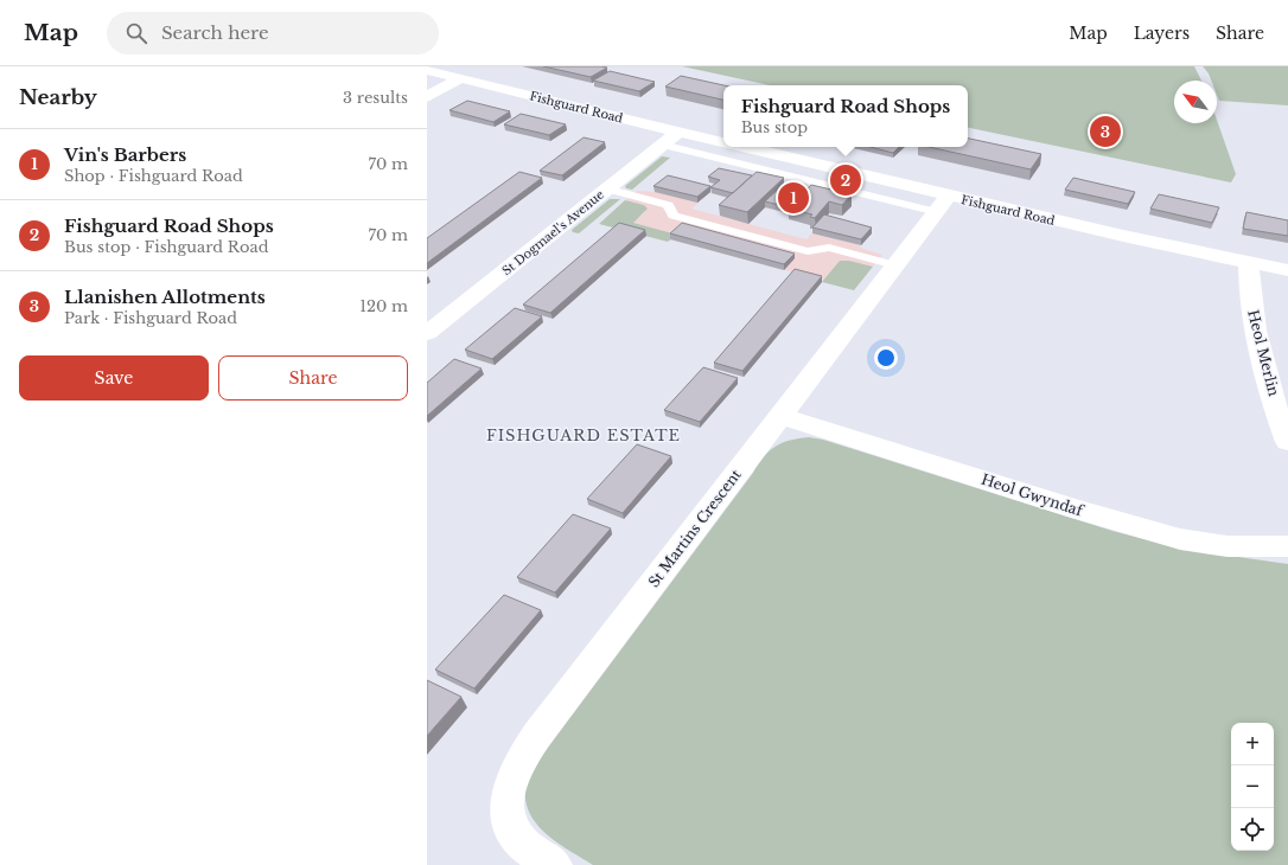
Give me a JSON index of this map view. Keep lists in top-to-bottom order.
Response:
{
  "streets": {
    "street": [
      "Fishguard Road",
      "St Dogmael's Avenue",
      "Heol Merlin",
      "Heol Gwyndaf",
      "St Martins Crescent"
    ]
  },
  "crossings": [
    ["Fishguard Road", "St Dogmael's Avenue"],
    ["Fishguard Road", "Heol Merlin"],
    ["Fishguard Road", "St Martins Crescent"],
    ["Heol Gwyndaf", "St Martins Crescent"]
  ],
  "districts": ["FISHGUARD ESTATE"],
  "north": "top left",
  "page": {
    "header": "Map",
    "search": "Search here",
    "nav": ["Map", "Layers", "Share"],
    "heading": ["Nearby", "3 results"],
    "popup": ["Fishguard Road Shops", "Bus stop"],
    "pins": ["3", "2", "1"],
    "list": [
      {
        "mark": "1",
        "name": "Vin's Barbers",
        "note": "Shop · Fishguard Road",
        "value": "70 m"
      },
      {
        "mark": "2",
        "name": "Fishguard Road Shops",
        "note": "Bus stop · Fishguard Road",
        "value": "70 m"
      },
      {
        "mark": "3",
        "name": "Llanishen Allotments",
        "note": "Park · Fishguard Road",
        "value": "120 m"
      }
    ],
    "buttons": ["Save", "Share"],
    "map_buttons": ["+", "−"]
  }
}
